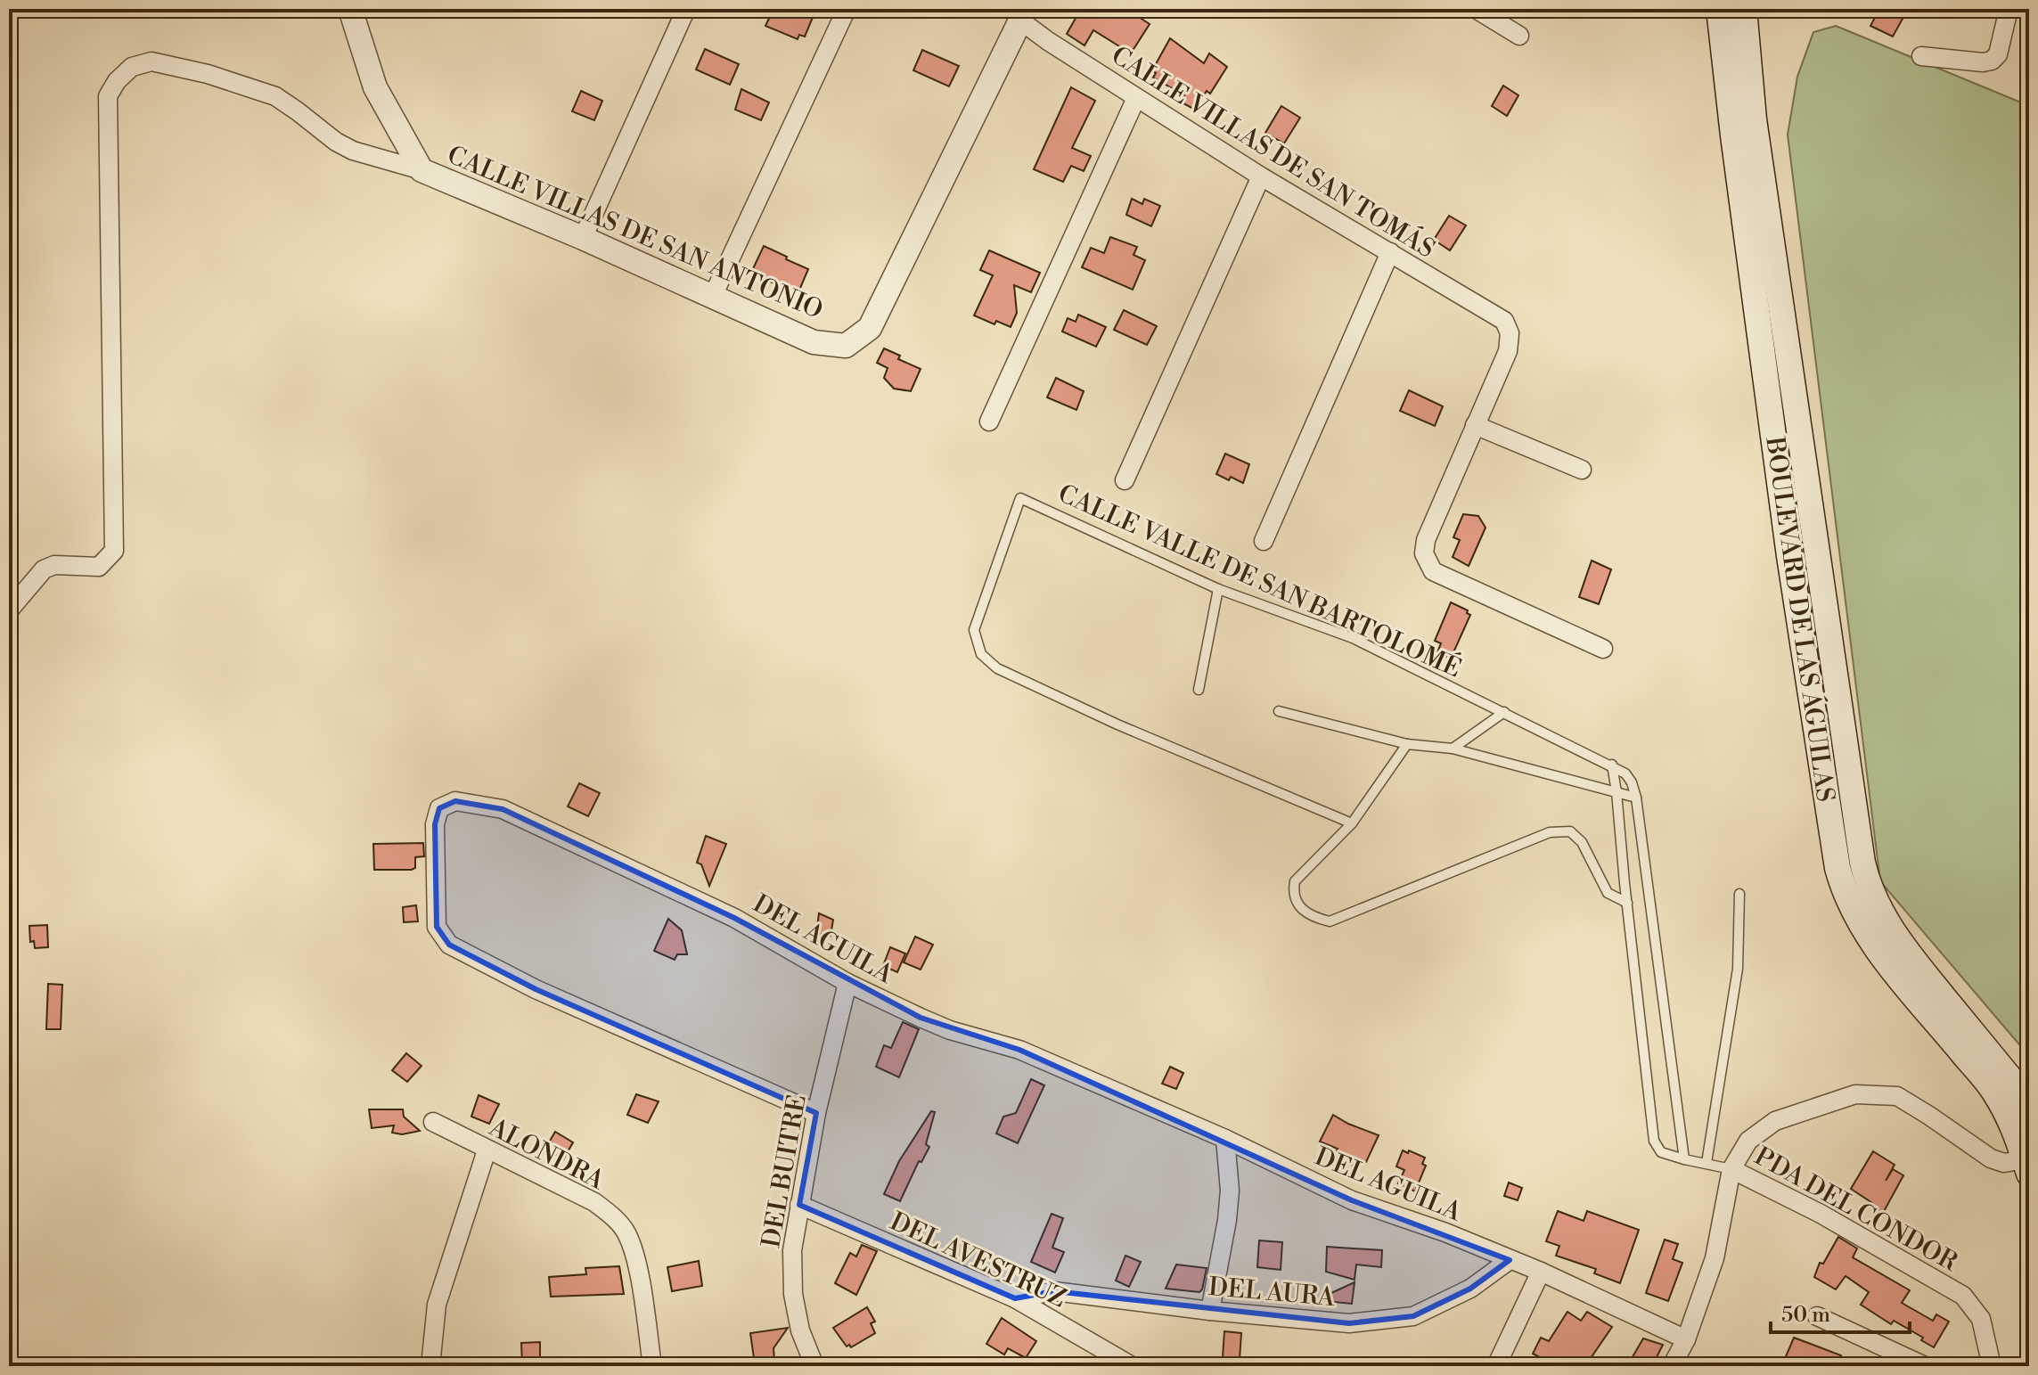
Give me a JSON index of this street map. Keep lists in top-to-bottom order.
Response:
{
  "streets": {
    "main road": ["BOULEVARD DE LAS ÁGUILAS"],
    "street": [
      "CALLE VILLAS DE SAN TOMÁS",
      "CALLE VILLAS DE SAN ANTONIO",
      "DEL AGUILA",
      "ALONDRA",
      "DEL BUITRE",
      "PDA DEL CONDOR",
      "DEL AVESTRUZ",
      "DEL AURA"
    ],
    "lane": ["CALLE VALLE DE SAN BARTOLOMÉ"]
  },
  "crossings": [
    ["CALLE VILLAS DE SAN TOMÁS", "CALLE VILLAS DE SAN ANTONIO"],
    ["DEL AGUILA", "DEL BUITRE"],
    ["DEL AGUILA", "DEL AURA"],
    ["DEL BUITRE", "DEL AVESTRUZ"],
    ["DEL AVESTRUZ", "DEL AURA"]
  ],
  "scale_bar": "50 m"
}
